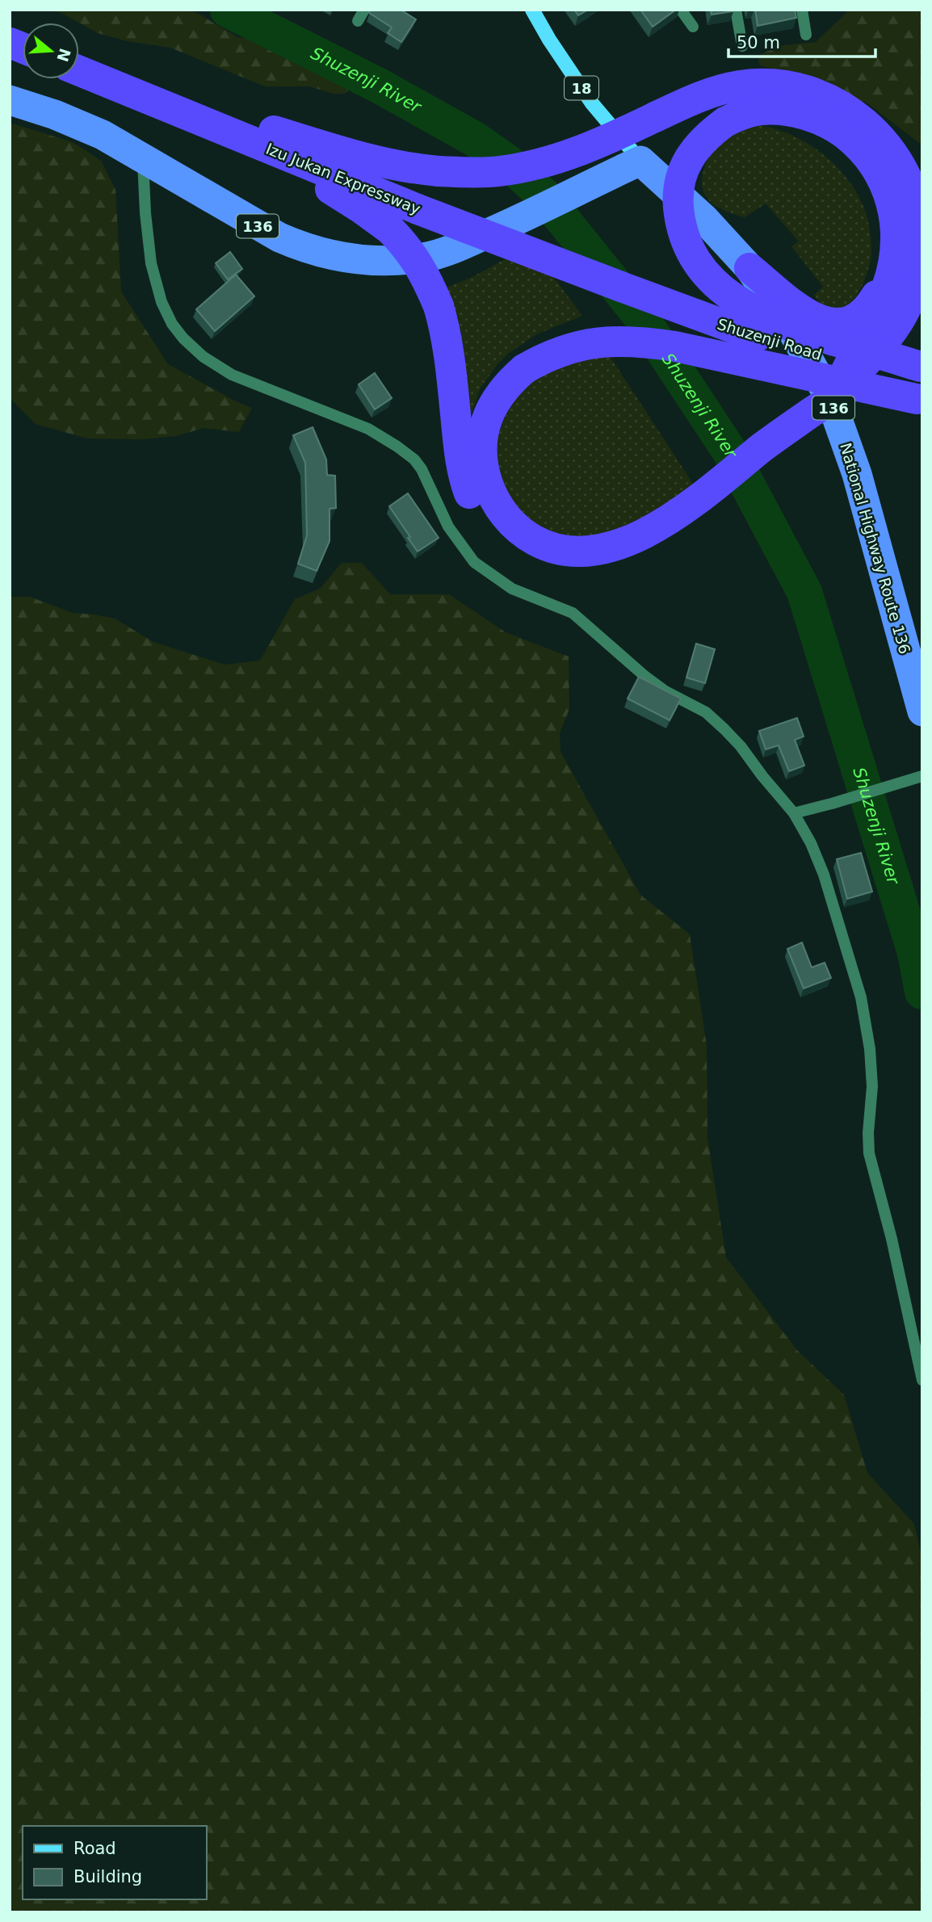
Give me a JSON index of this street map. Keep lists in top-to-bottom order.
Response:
{
  "streets": {
    "highway": [
      "Izu Jukan Expressway",
      "136",
      "Shuzenji Road",
      "National Highway Route 136"
    ],
    "main road": ["18"]
  },
  "crossings": [
    ["18", "136"],
    ["18", "National Highway Route 136"],
    ["Izu Jukan Expressway", "Shuzenji Road"],
    ["136", "National Highway Route 136"]
  ],
  "water": ["Shuzenji River"],
  "legend": ["Road", "Building"],
  "scale_bar": "50 m",
  "north": "right"
}
